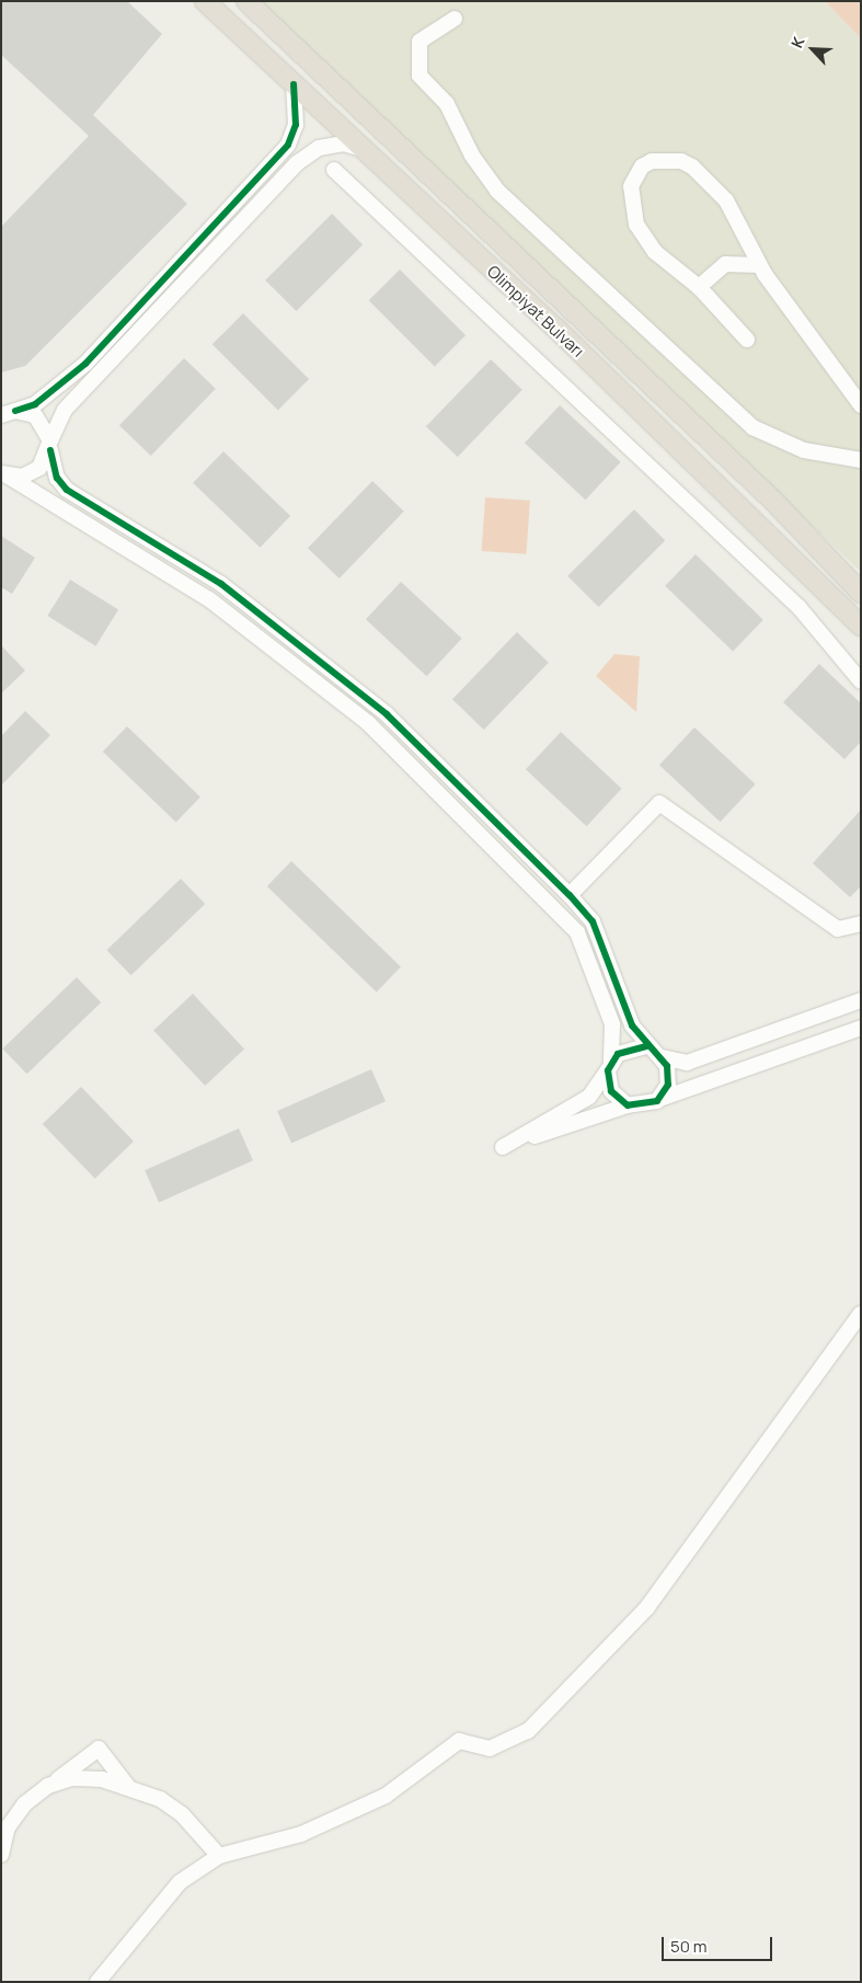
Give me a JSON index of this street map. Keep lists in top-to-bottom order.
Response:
{
  "streets": {
    "main road": ["Olimpiyat Bulvarı"]
  },
  "scale_bar": "50 m",
  "north": "top left"
}
